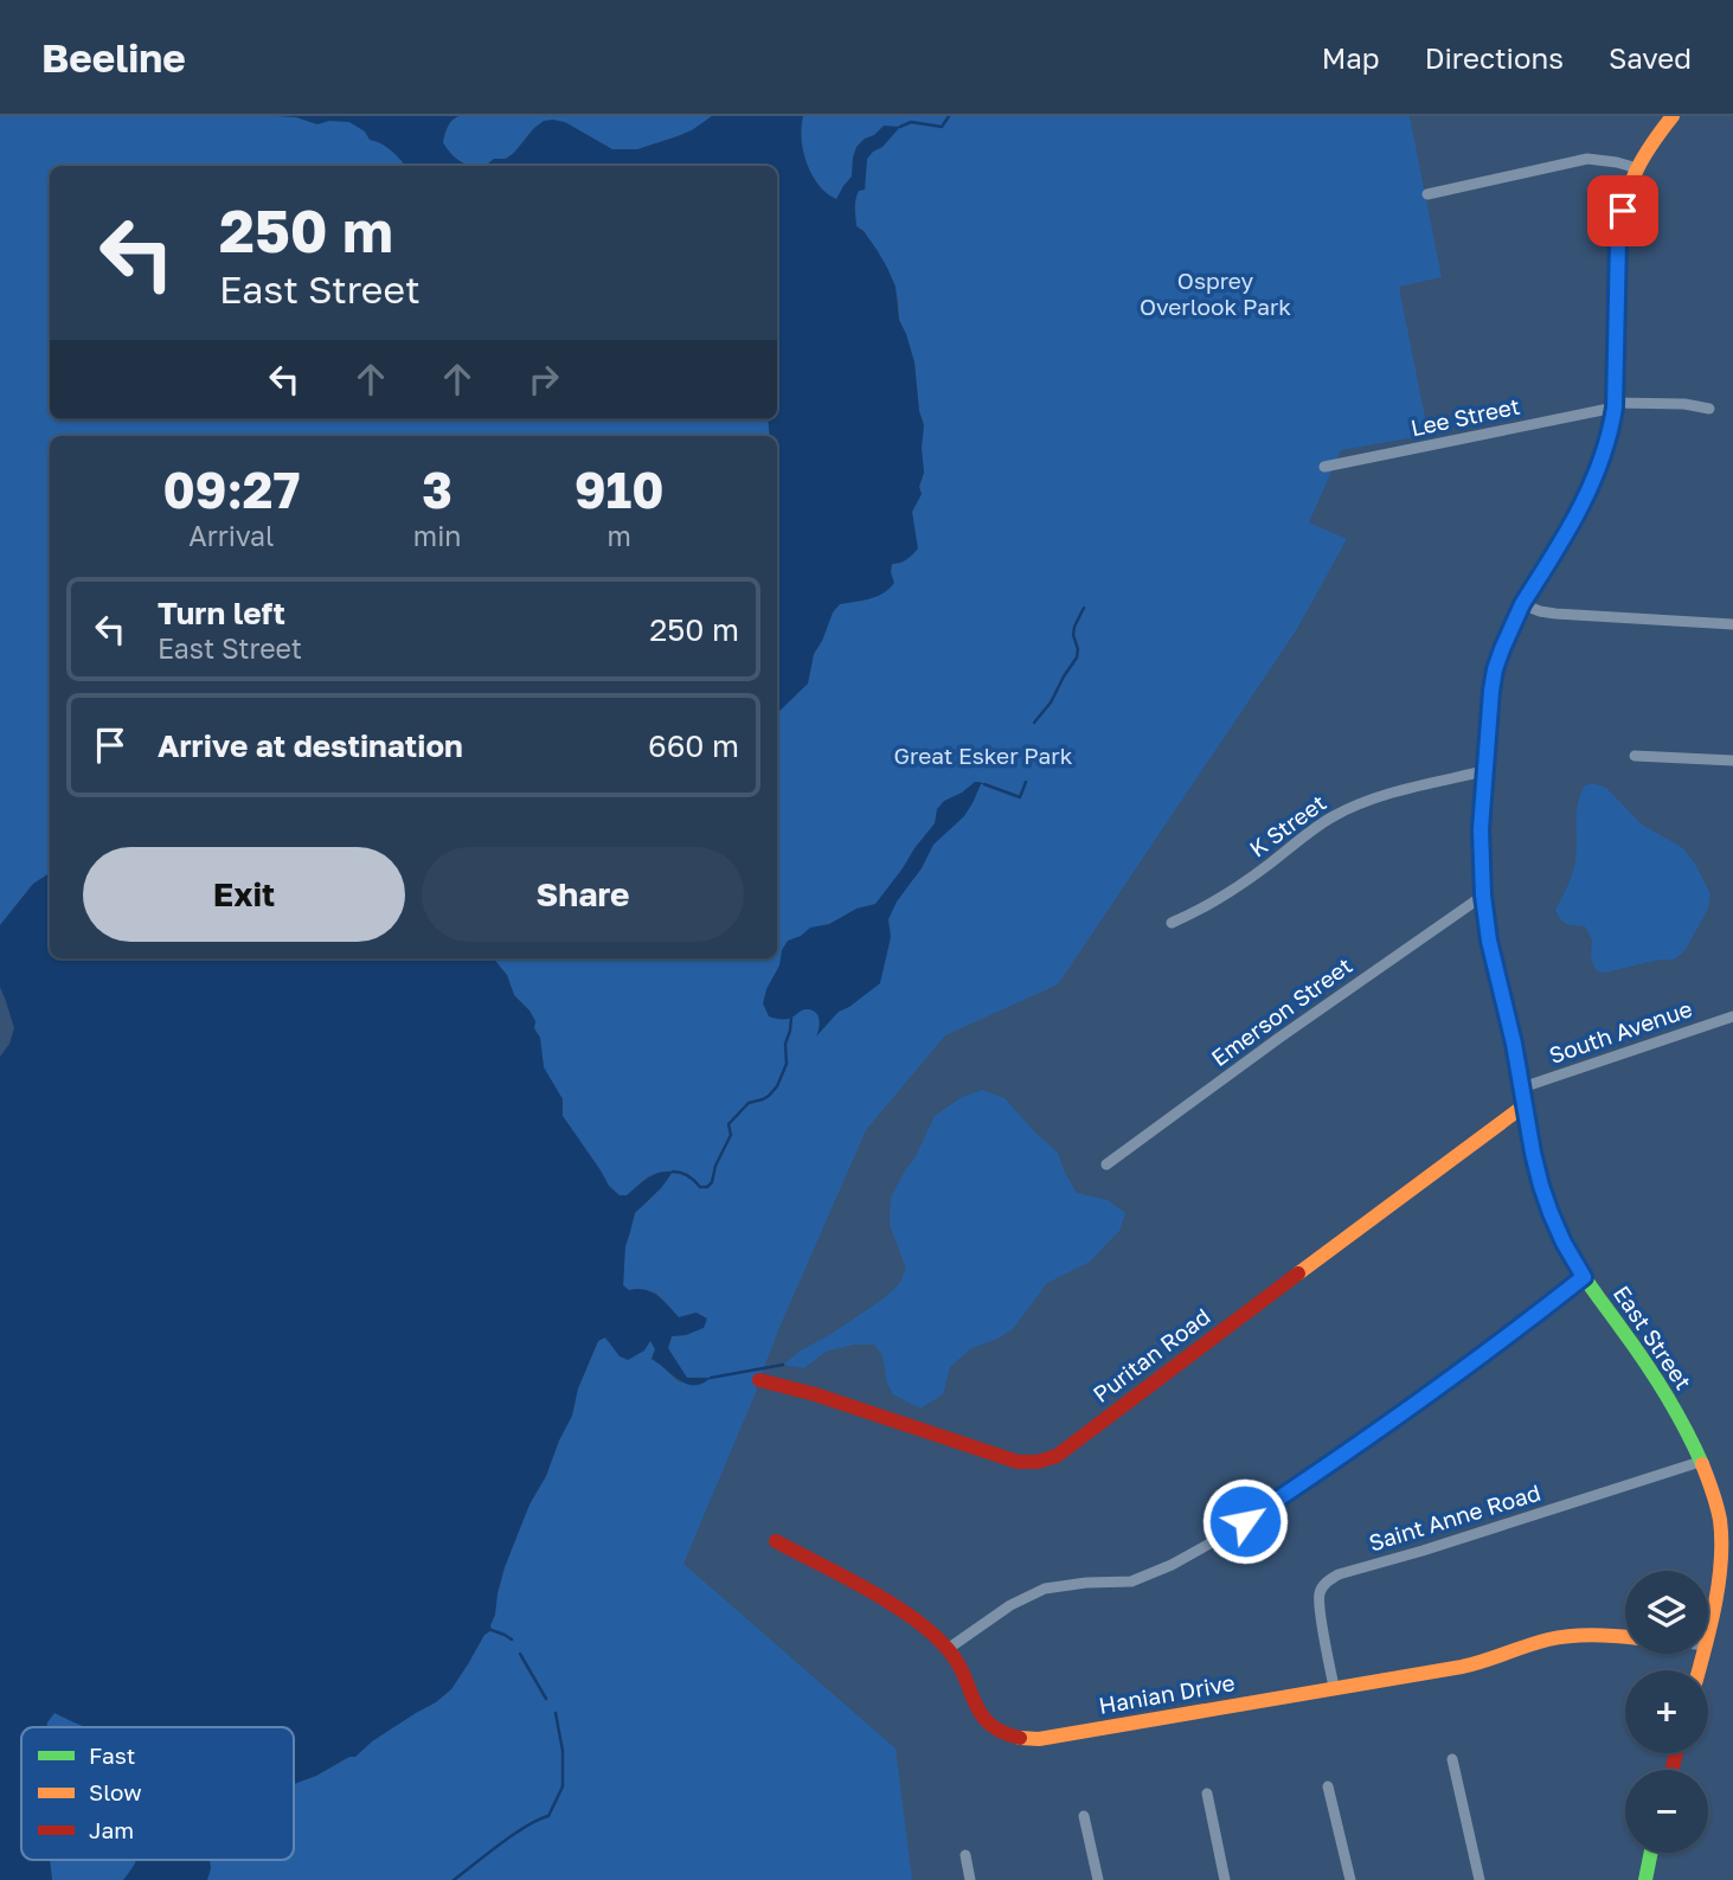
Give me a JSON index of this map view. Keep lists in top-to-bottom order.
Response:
{
  "streets": {
    "street": [
      "Lee Street",
      "K Street",
      "Emerson Street",
      "South Avenue",
      "East Street",
      "Puritan Road",
      "Saint Anne Road",
      "Hanian Drive"
    ]
  },
  "crossings": [
    ["Lee Street", "East Street"],
    ["K Street", "East Street"],
    ["Emerson Street", "East Street"],
    ["South Avenue", "East Street"],
    ["East Street", "Puritan Road"],
    ["East Street", "Saint Anne Road"],
    ["Saint Anne Road", "Hanian Drive"]
  ],
  "parks": ["Osprey Overlook Park", "Great Esker Park"],
  "legend": ["Fast", "Slow", "Jam"],
  "page": {
    "header": "Beeline",
    "nav": ["Map", "Directions", "Saved"],
    "turn": ["250 m", "East Street"],
    "eta": [
      "09:27",
      "Arrival",
      "3",
      "min",
      "910",
      "m"
    ],
    "list": [
      {
        "name": "Turn left",
        "note": "East Street",
        "value": "250 m"
      },
      {
        "name": "Arrive at destination",
        "value": "660 m"
      }
    ],
    "buttons": ["Exit", "Share"],
    "map_buttons": ["+", "−"]
  }
}
